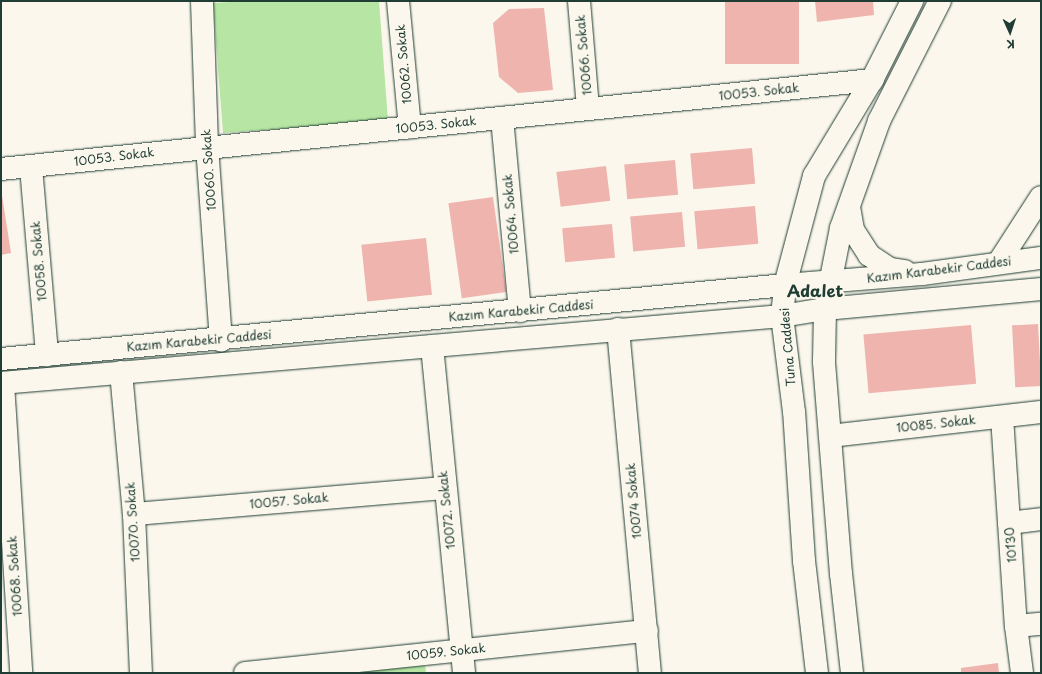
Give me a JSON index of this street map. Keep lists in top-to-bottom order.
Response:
{
  "streets": {
    "street": [
      "10066. Sokak",
      "10062. Sokak",
      "10053. Sokak",
      "10060. Sokak",
      "10064. Sokak",
      "10058. Sokak",
      "Kazım Karabekir Caddesi",
      "Tuna Caddesi",
      "10085. Sokak",
      "10057. Sokak",
      "10074 Sokak",
      "10072. Sokak",
      "10070. Sokak",
      "10130",
      "10068. Sokak",
      "10059. Sokak"
    ]
  },
  "crossings": [
    ["10066. Sokak", "10053. Sokak"],
    ["10062. Sokak", "10053. Sokak"],
    ["10053. Sokak", "10060. Sokak"],
    ["10053. Sokak", "10064. Sokak"],
    ["10053. Sokak", "10058. Sokak"],
    ["10053. Sokak", "Tuna Caddesi"],
    ["10060. Sokak", "Kazım Karabekir Caddesi"],
    ["10064. Sokak", "Kazım Karabekir Caddesi"],
    ["10058. Sokak", "Kazım Karabekir Caddesi"],
    ["Kazım Karabekir Caddesi", "Tuna Caddesi"],
    ["Kazım Karabekir Caddesi", "10074 Sokak"],
    ["Kazım Karabekir Caddesi", "10072. Sokak"],
    ["Kazım Karabekir Caddesi", "10070. Sokak"],
    ["Kazım Karabekir Caddesi", "10068. Sokak"],
    ["10085. Sokak", "10130"],
    ["10057. Sokak", "10072. Sokak"],
    ["10057. Sokak", "10070. Sokak"],
    ["10074 Sokak", "10059. Sokak"],
    ["10072. Sokak", "10059. Sokak"]
  ],
  "districts": ["Adalet"],
  "north": "bottom"
}
